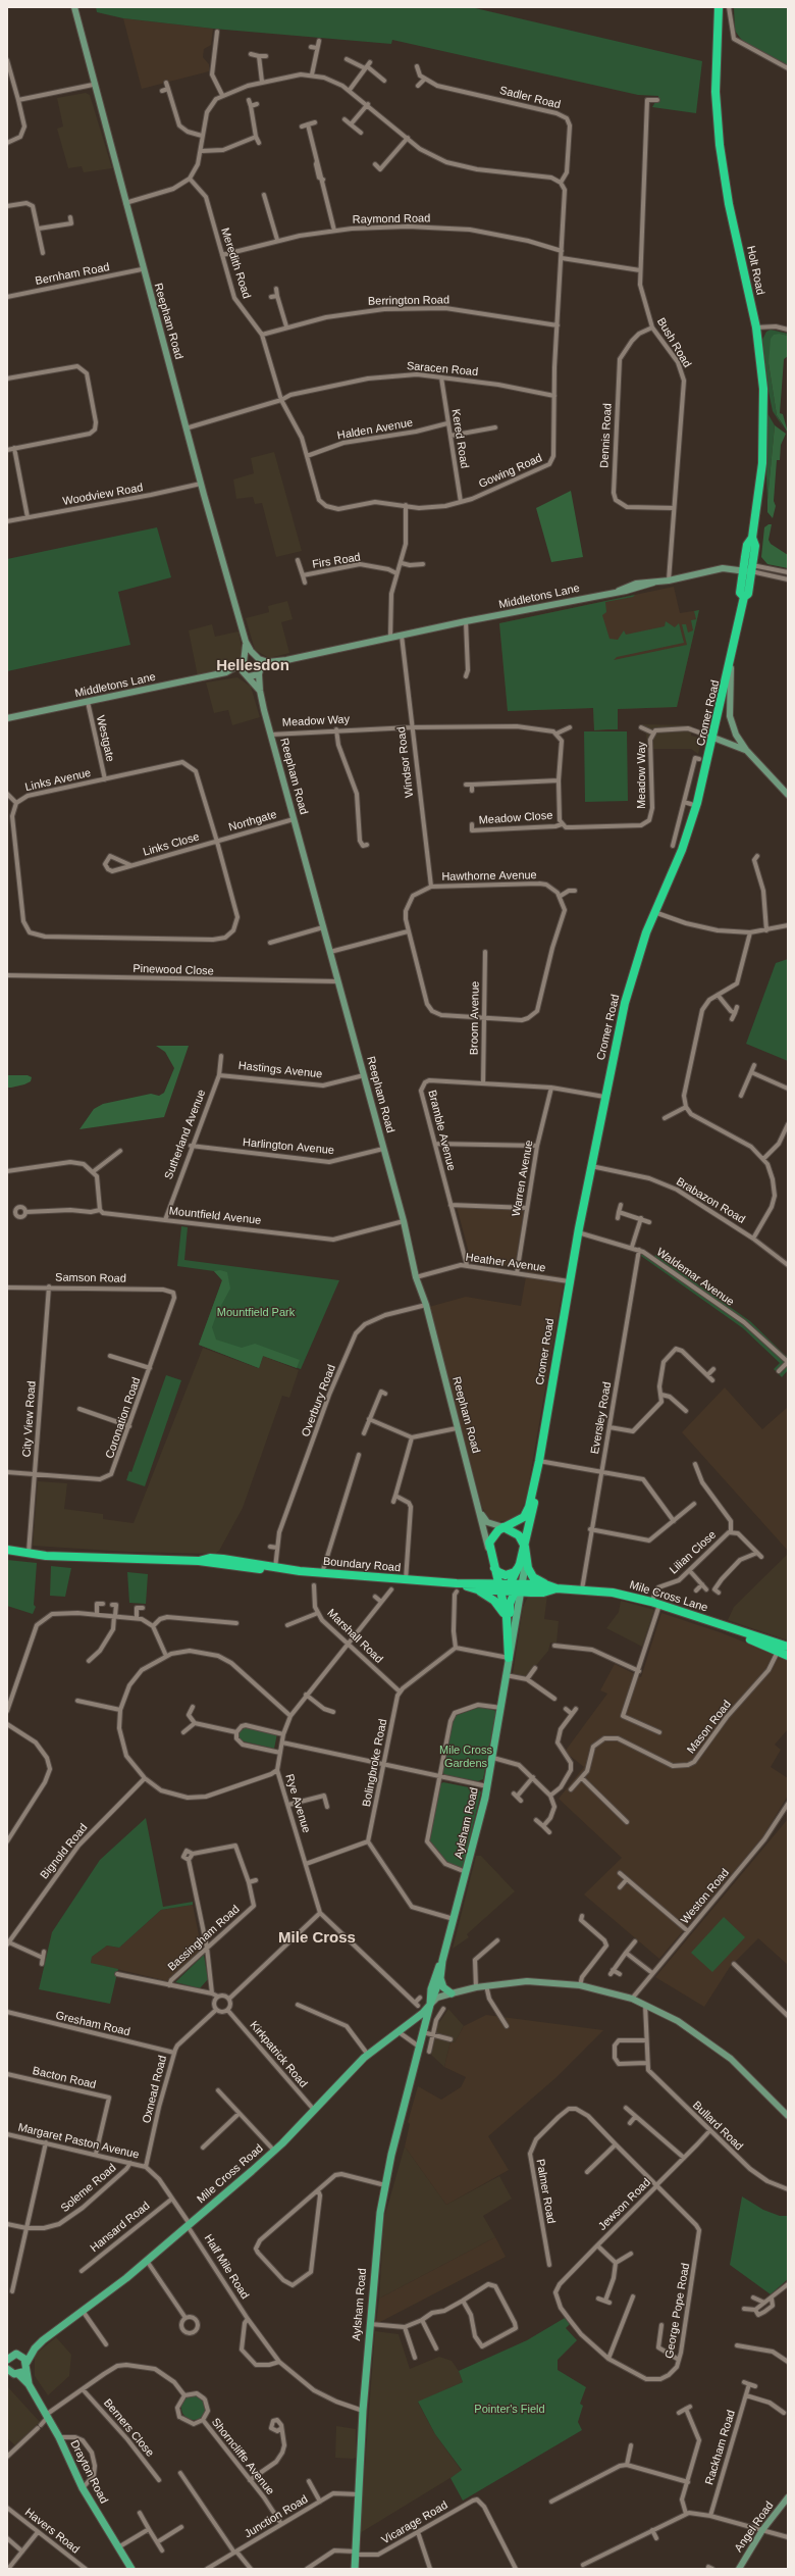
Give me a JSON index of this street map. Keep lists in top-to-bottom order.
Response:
{
  "streets": {
    "highway": [
      "Holt Road",
      "Reepham Road",
      "Cromer Road",
      "Boundary Road",
      "Mile Cross Lane"
    ],
    "main road": ["Aylsham Road", "Mile Cross Road", "Drayton Road"],
    "street": [
      "Sadler Road",
      "Raymond Road",
      "Meredith Road",
      "Bernham Road",
      "Berrington Road",
      "Bush Road",
      "Saracen Road",
      "Halden Avenue",
      "Dennis Road",
      "Kered Road",
      "Gowing Road",
      "Woodview Road",
      "Firs Road",
      "Middletons Lane",
      "Meadow Way",
      "Westgate",
      "Windsor Road",
      "Links Avenue",
      "Meadow Close",
      "Northgate",
      "Links Close",
      "Hawthorne Avenue",
      "Pinewood Close",
      "Broom Avenue",
      "Hastings Avenue",
      "Bramble Avenue",
      "Sutherland Avenue",
      "Harlington Avenue",
      "Warren Avenue",
      "Brabazon Road",
      "Mountfield Avenue",
      "Heather Avenue",
      "Waldemar Avenue",
      "Samson Road",
      "Overbury Road",
      "Coronation Road",
      "Eversley Road",
      "City View Road",
      "Lilian Close",
      "Marshall Road",
      "Mason Road",
      "Bolingbroke Road",
      "Rye Avenue",
      "Bignold Road",
      "Weston Road",
      "Bassingham Road",
      "Gresham Road",
      "Kirkpatrick Road",
      "Bacton Road",
      "Oxnead Road",
      "Bullard Road",
      "Margaret Paston Avenue",
      "Soleme Road",
      "Palmer Road",
      "Jewson Road",
      "Hansard Road",
      "Half Mile Road",
      "George Pope Road",
      "Berners Close",
      "Rackham Road",
      "Shorncliffe Avenue",
      "Junction Road",
      "Vicarage Road",
      "Angel Road",
      "Havers Road"
    ]
  },
  "crossings": [
    ["Sadler Road", "Gowing Road"],
    ["Raymond Road", "Meredith Road"],
    ["Raymond Road", "Gowing Road"],
    ["Meredith Road", "Berrington Road"],
    ["Meredith Road", "Saracen Road"],
    ["Meredith Road", "Gowing Road"],
    ["Holt Road", "Middletons Lane"],
    ["Holt Road", "Cromer Road"],
    ["Bernham Road", "Reepham Road"],
    ["Berrington Road", "Gowing Road"],
    ["Reepham Road", "Woodview Road"],
    ["Reepham Road", "Middletons Lane"],
    ["Reepham Road", "Cromer Road"],
    ["Reepham Road", "Meadow Way"],
    ["Reepham Road", "Northgate"],
    ["Reepham Road", "Pinewood Close"],
    ["Reepham Road", "Hastings Avenue"],
    ["Reepham Road", "Harlington Avenue"],
    ["Reepham Road", "Mountfield Avenue"],
    ["Reepham Road", "Heather Avenue"],
    ["Reepham Road", "Overbury Road"],
    ["Reepham Road", "Boundary Road"],
    ["Reepham Road", "Mile Cross Lane"],
    ["Reepham Road", "Aylsham Road"],
    ["Bush Road", "Dennis Road"],
    ["Bush Road", "Middletons Lane"],
    ["Saracen Road", "Kered Road"],
    ["Saracen Road", "Gowing Road"],
    ["Halden Avenue", "Kered Road"],
    ["Halden Avenue", "Gowing Road"],
    ["Kered Road", "Gowing Road"],
    ["Middletons Lane", "Cromer Road"],
    ["Middletons Lane", "Westgate"],
    ["Middletons Lane", "Windsor Road"],
    ["Cromer Road", "Meadow Way"],
    ["Cromer Road", "Bramble Avenue"],
    ["Cromer Road", "Brabazon Road"],
    ["Cromer Road", "Heather Avenue"],
    ["Cromer Road", "Waldemar Avenue"],
    ["Cromer Road", "Boundary Road"],
    ["Cromer Road", "Mile Cross Lane"],
    ["Cromer Road", "Aylsham Road"],
    ["Meadow Way", "Windsor Road"],
    ["Meadow Way", "Meadow Close"],
    ["Westgate", "Links Avenue"],
    ["Windsor Road", "Hawthorne Avenue"],
    ["Links Avenue", "Northgate"],
    ["Links Avenue", "Links Close"],
    ["Northgate", "Links Close"],
    ["Hawthorne Avenue", "Broom Avenue"],
    ["Broom Avenue", "Bramble Avenue"],
    ["Hastings Avenue", "Sutherland Avenue"],
    ["Bramble Avenue", "Warren Avenue"],
    ["Bramble Avenue", "Heather Avenue"],
    ["Sutherland Avenue", "Harlington Avenue"],
    ["Sutherland Avenue", "Mountfield Avenue"],
    ["Warren Avenue", "Heather Avenue"],
    ["Waldemar Avenue", "Eversley Road"],
    ["Samson Road", "Coronation Road"],
    ["Samson Road", "City View Road"],
    ["Overbury Road", "Boundary Road"],
    ["Coronation Road", "City View Road"],
    ["Eversley Road", "Mile Cross Lane"],
    ["City View Road", "Boundary Road"],
    ["Lilian Close", "Mile Cross Lane"],
    ["Boundary Road", "Mile Cross Lane"],
    ["Boundary Road", "Aylsham Road"],
    ["Mile Cross Lane", "Mason Road"],
    ["Mile Cross Lane", "Aylsham Road"],
    ["Marshall Road", "Bolingbroke Road"],
    ["Marshall Road", "Rye Avenue"],
    ["Aylsham Road", "Mile Cross Road"],
    ["Aylsham Road", "Half Mile Road"],
    ["Aylsham Road", "Junction Road"],
    ["Aylsham Road", "Vicarage Road"],
    ["Gresham Road", "Oxnead Road"],
    ["Kirkpatrick Road", "Oxnead Road"],
    ["Kirkpatrick Road", "Mile Cross Road"],
    ["Bacton Road", "Margaret Paston Avenue"],
    ["Oxnead Road", "Margaret Paston Avenue"],
    ["Bullard Road", "Jewson Road"],
    ["Margaret Paston Avenue", "Mile Cross Road"],
    ["Margaret Paston Avenue", "Soleme Road"],
    ["Margaret Paston Avenue", "Hansard Road"],
    ["Margaret Paston Avenue", "Half Mile Road"],
    ["Mile Cross Road", "Half Mile Road"],
    ["Mile Cross Road", "Drayton Road"],
    ["Palmer Road", "Jewson Road"],
    ["Palmer Road", "George Pope Road"],
    ["Jewson Road", "George Pope Road"],
    ["Shorncliffe Avenue", "Junction Road"]
  ],
  "districts": ["Hellesdon", "Mile Cross"],
  "parks": ["Mountfield Park", "Mile Cross Gardens", "Pointer's Field"]
}
